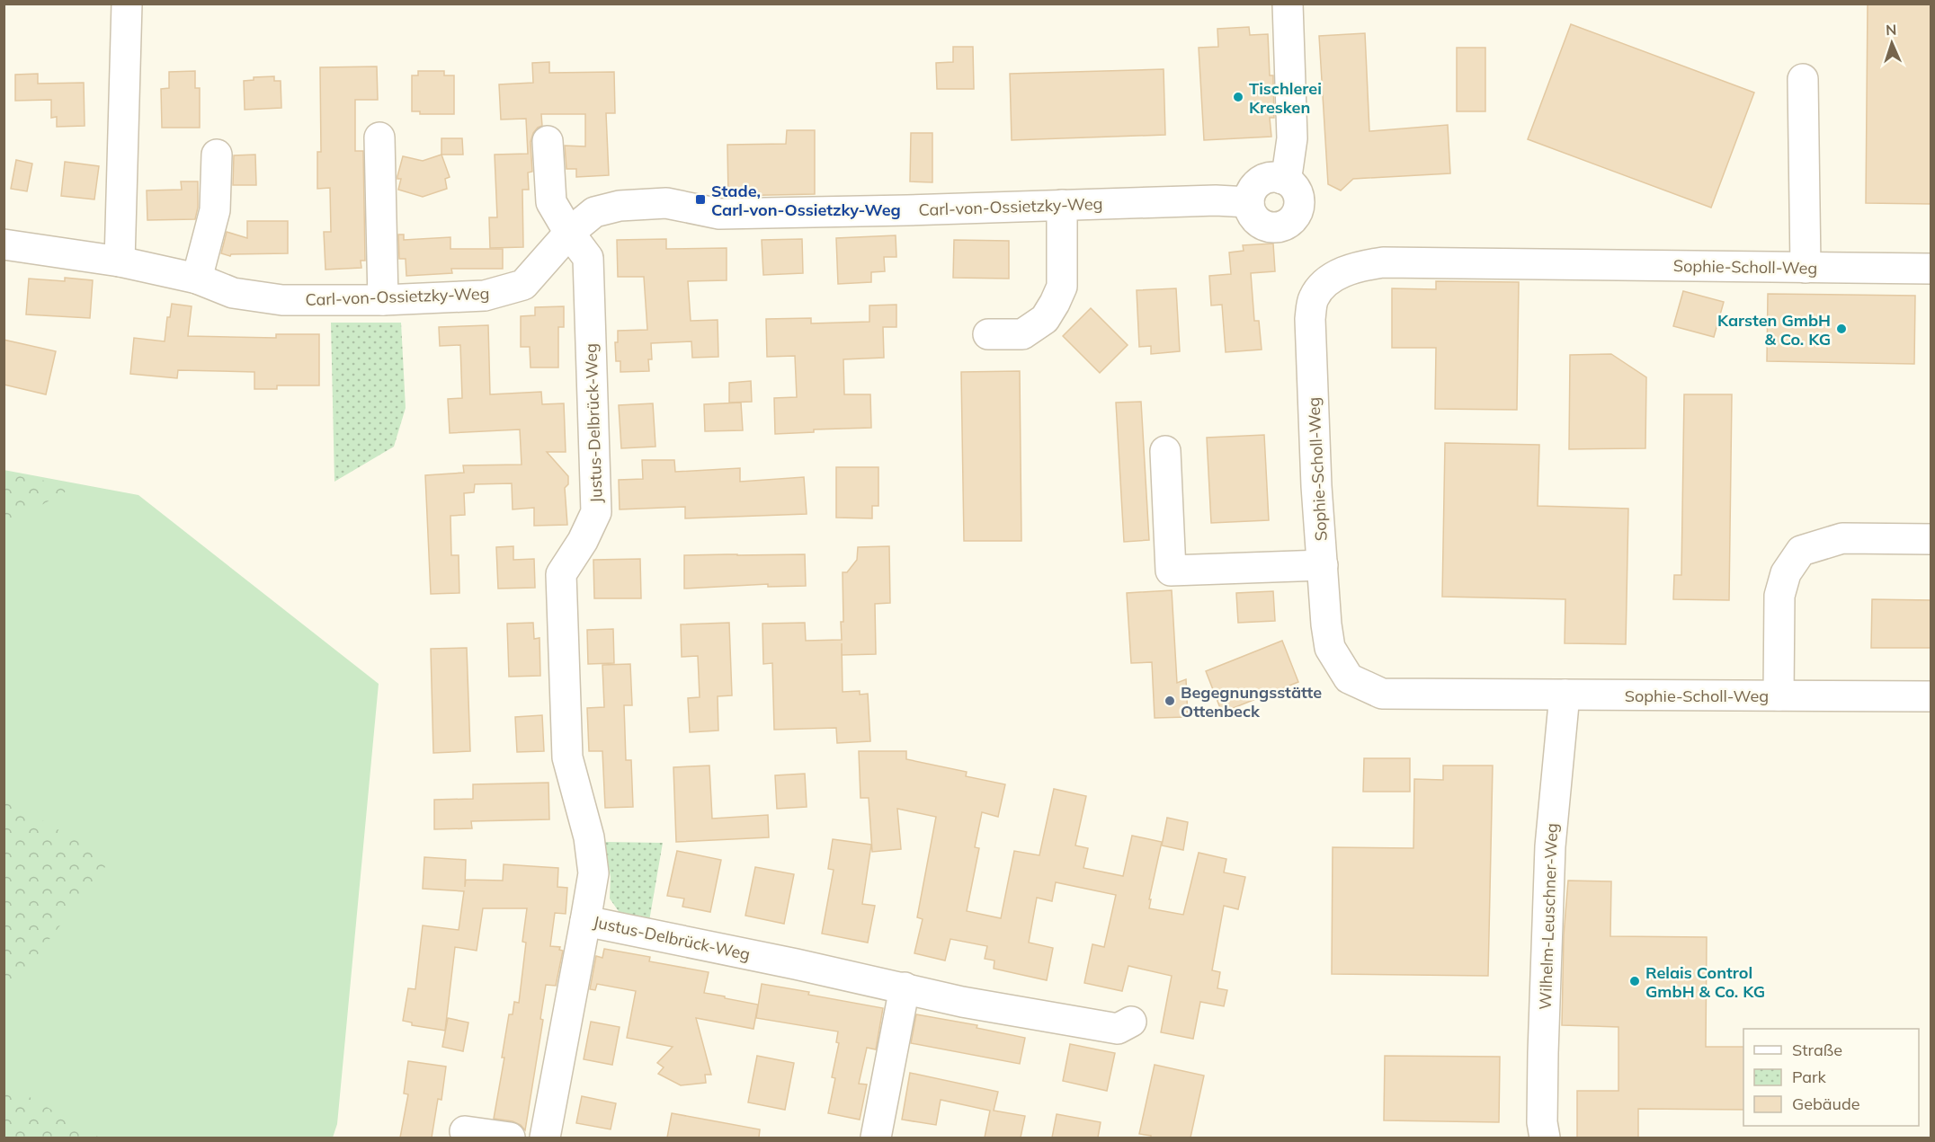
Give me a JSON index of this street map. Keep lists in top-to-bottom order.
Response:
{
  "streets": {
    "street": [
      "Carl-von-Ossietzky-Weg",
      "Sophie-Scholl-Weg",
      "Justus-Delbrück-Weg",
      "Wilhelm-Leuschner-Weg"
    ]
  },
  "crossings": [
    ["Carl-von-Ossietzky-Weg", "Justus-Delbrück-Weg"],
    ["Sophie-Scholl-Weg", "Wilhelm-Leuschner-Weg"]
  ],
  "places": {
    "other": [
      "Tischlerei Kresken",
      "Karsten GmbH & Co. KG",
      "Begegnungsstätte Ottenbeck",
      "Relais Control GmbH & Co. KG"
    ],
    "transit": ["Stade, Carl-von-Ossietzky-Weg"]
  },
  "legend": ["Straße", "Park", "Gebäude"],
  "north": "top"
}
